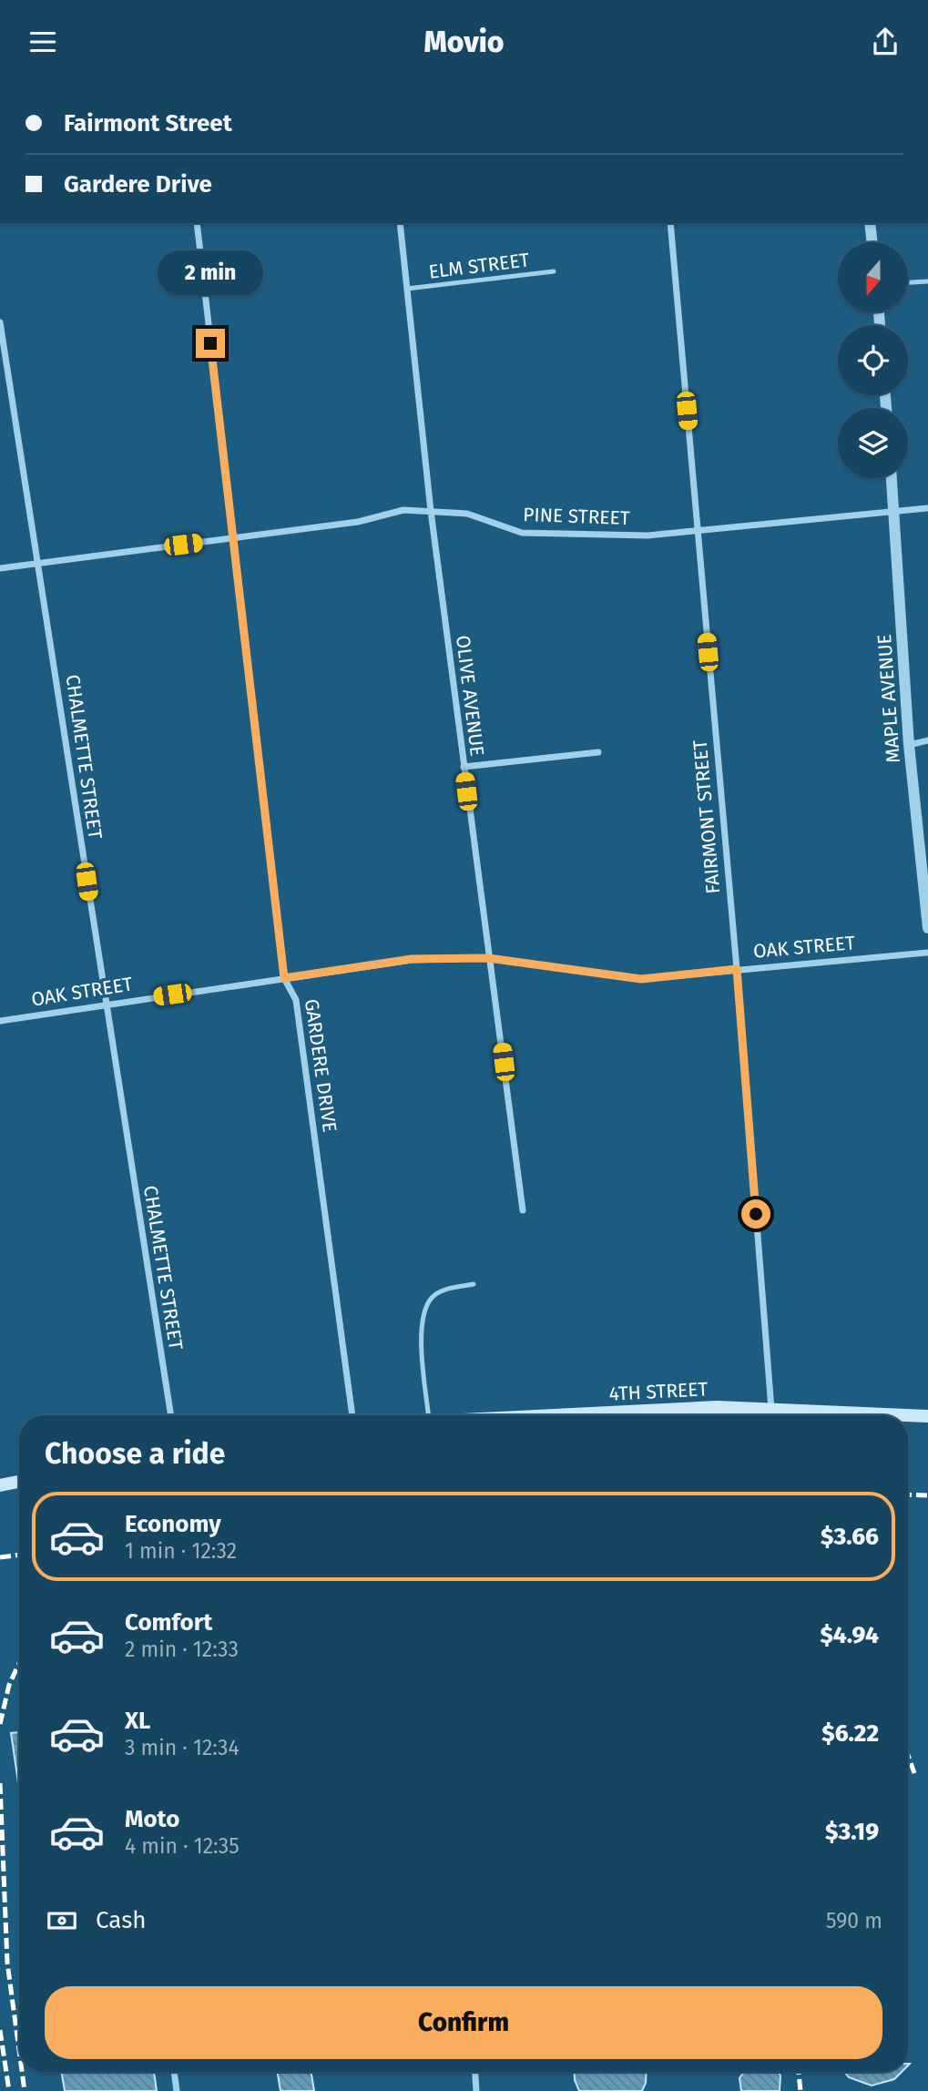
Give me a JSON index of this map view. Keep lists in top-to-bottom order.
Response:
{
  "streets": {
    "main road": ["4TH STREET"],
    "street": [
      "PINE STREET",
      "OLIVE AVENUE",
      "MAPLE AVENUE",
      "CHALMETTE STREET",
      "FAIRMONT STREET",
      "OAK STREET",
      "GARDERE DRIVE"
    ],
    "lane": ["ELM STREET"]
  },
  "crossings": [
    ["ELM STREET", "OLIVE AVENUE"],
    ["PINE STREET", "OLIVE AVENUE"],
    ["PINE STREET", "MAPLE AVENUE"],
    ["PINE STREET", "CHALMETTE STREET"],
    ["PINE STREET", "FAIRMONT STREET"],
    ["PINE STREET", "GARDERE DRIVE"],
    ["OLIVE AVENUE", "OAK STREET"],
    ["CHALMETTE STREET", "OAK STREET"],
    ["FAIRMONT STREET", "OAK STREET"],
    ["FAIRMONT STREET", "4TH STREET"],
    ["OAK STREET", "GARDERE DRIVE"]
  ],
  "north": "bottom",
  "page": {
    "header": "Movio",
    "banner": ["Fairmont Street", "Gardere Drive"],
    "bubble": "2 min",
    "heading": "Choose a ride",
    "list": [
      {
        "name": "Economy",
        "note": "1 min · 12:32",
        "value": "$3.66"
      },
      {
        "name": "Comfort",
        "note": "2 min · 12:33",
        "value": "$4.94"
      },
      {
        "name": "XL",
        "note": "3 min · 12:34",
        "value": "$6.22"
      },
      {
        "name": "Moto",
        "note": "4 min · 12:35",
        "value": "$3.19"
      }
    ],
    "pay": ["Cash", "590 m"],
    "buttons": "Confirm"
  }
}
